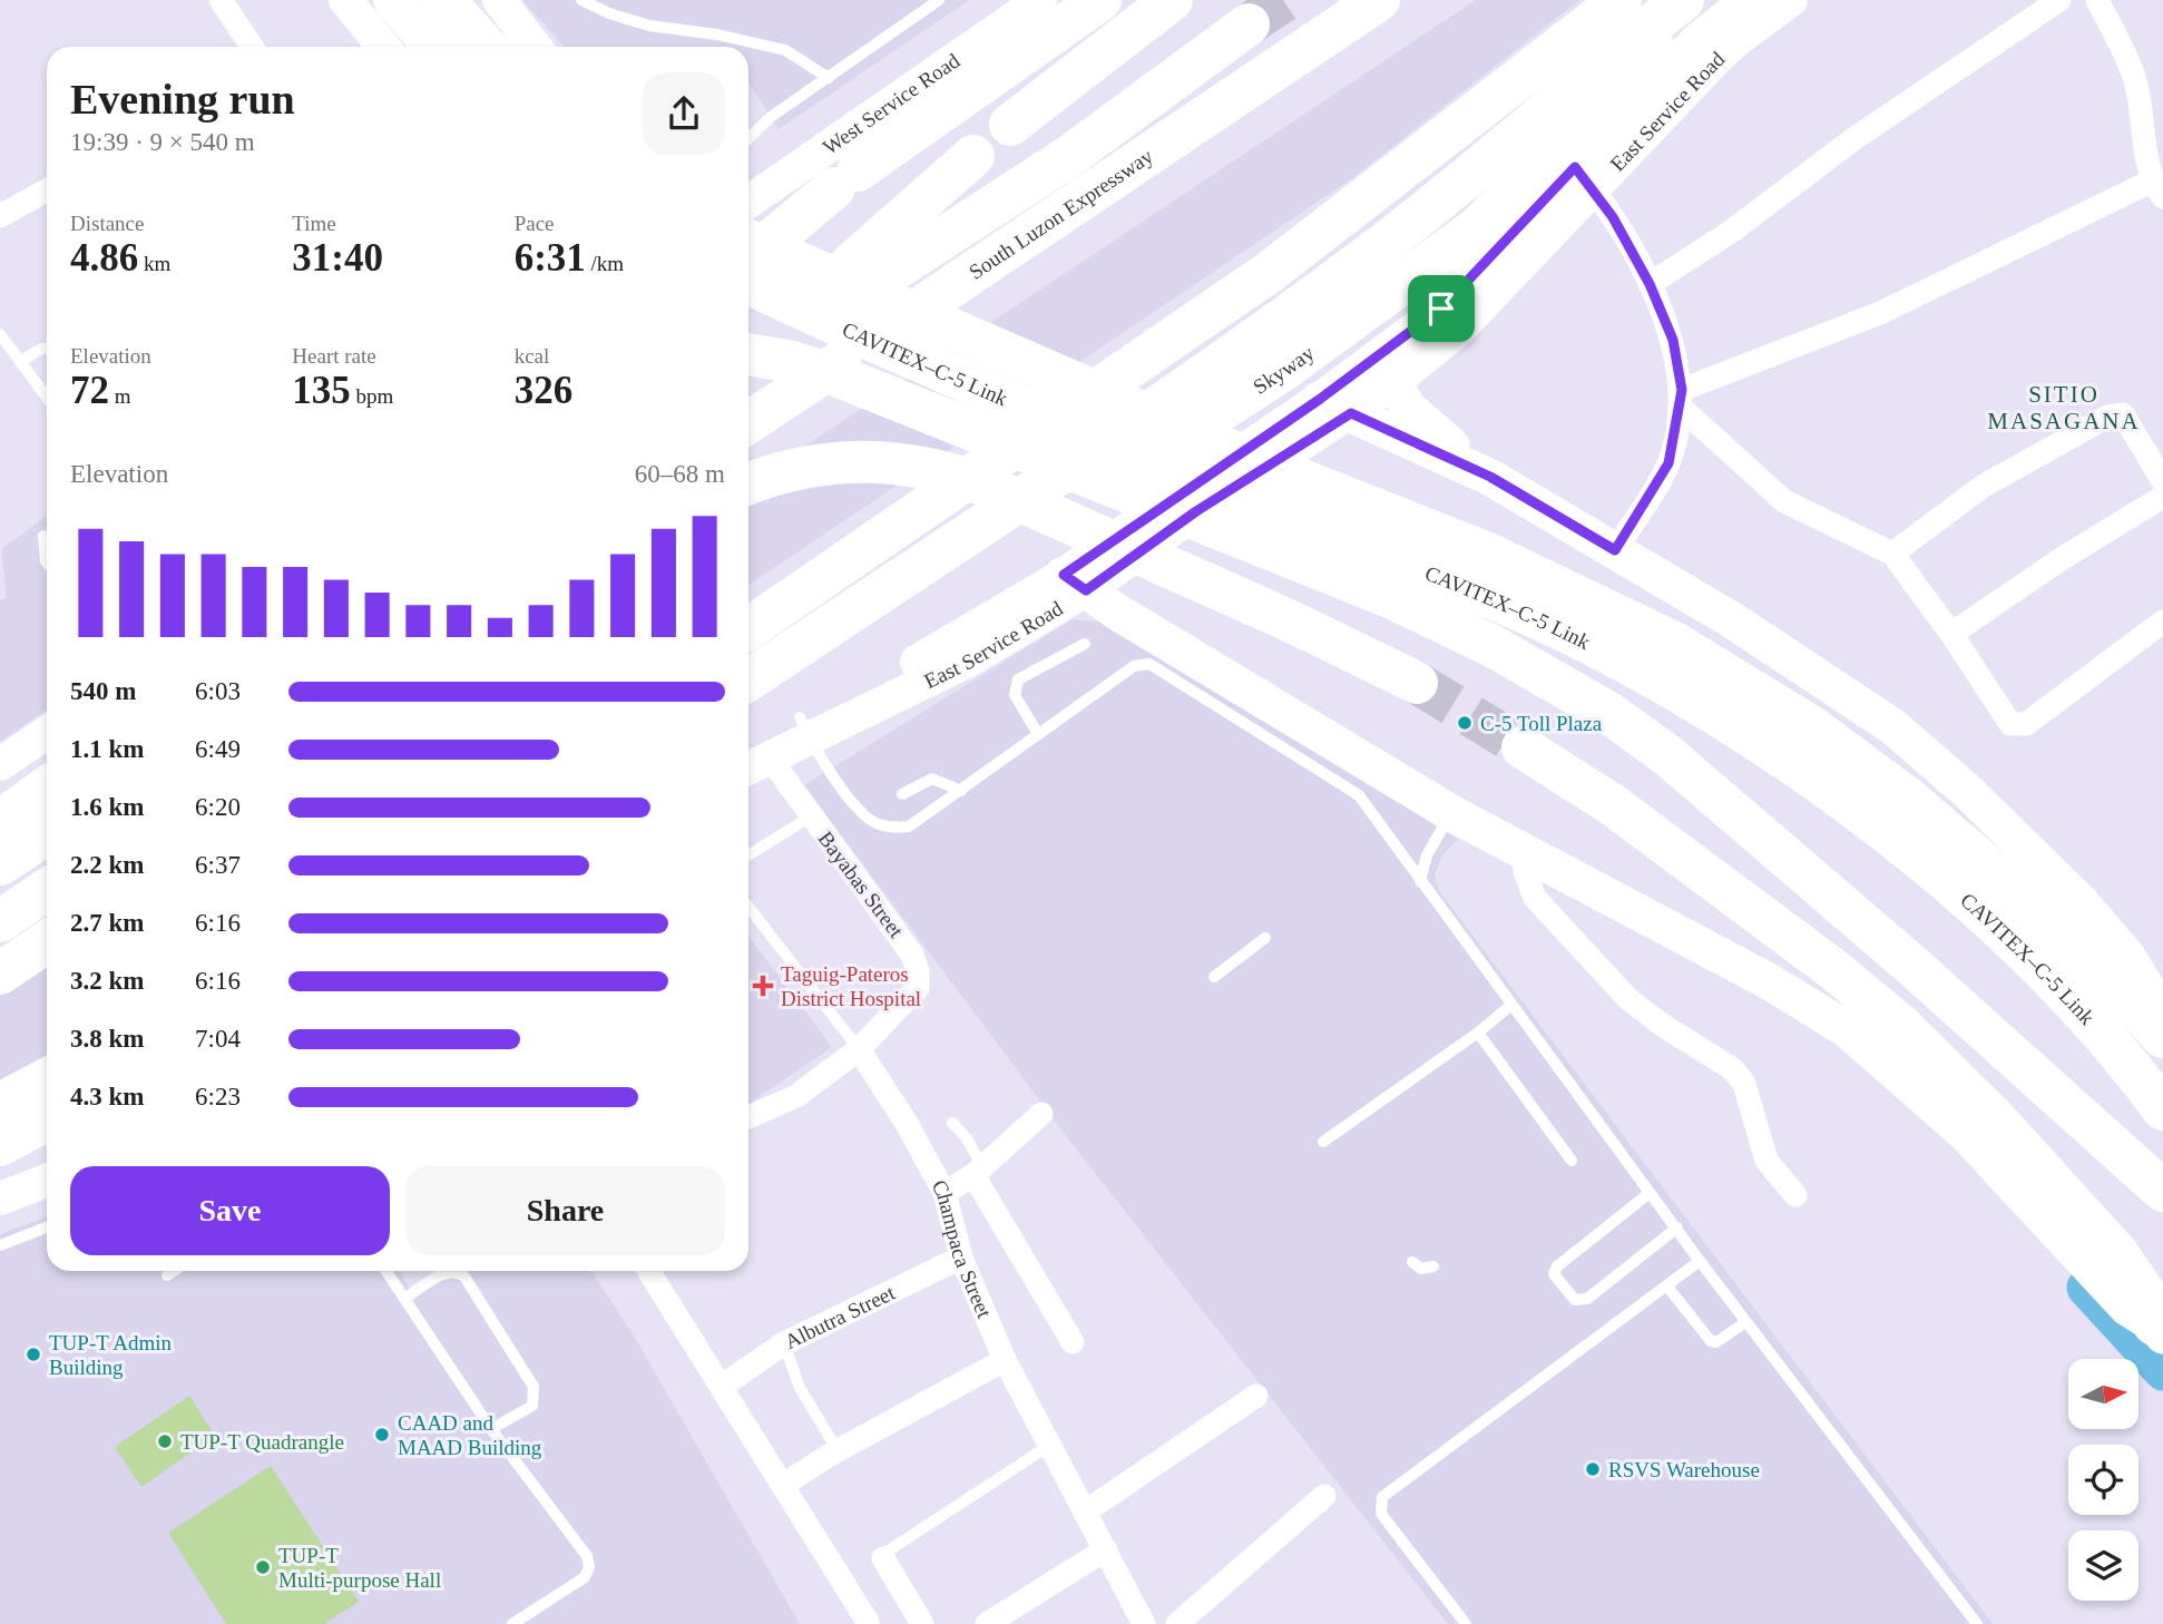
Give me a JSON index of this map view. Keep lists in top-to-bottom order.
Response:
{
  "streets": {
    "highway": ["South Luzon Expressway", "CAVITEX–C-5 Link", "Skyway"],
    "main road": ["West Service Road", "East Service Road"],
    "street": ["Bayabas Street", "Champaca Street", "Albutra Street"]
  },
  "crossings": [
    ["East Service Road", "Bayabas Street"],
    ["Bayabas Street", "Champaca Street"],
    ["Champaca Street", "Albutra Street"]
  ],
  "districts": ["SITIO MASAGANA"],
  "places": {
    "other": [
      "C-5 Toll Plaza",
      "TUP-T Admin Building",
      "CAAD and MAAD Building",
      "TUP-T Quadrangle",
      "RSVS Warehouse",
      "TUP-T Multi-purpose Hall"
    ],
    "health": ["Taguig-Pateros District Hospital"]
  },
  "north": "right",
  "page": {
    "heading": ["Evening run", "19:39 · 9 × 540 m"],
    "stats": [
      ["Distance", "4.86 km"],
      ["Time", "31:40"],
      ["Pace", "6:31 /km"],
      ["Elevation", "72 m"],
      ["Heart rate", "135 bpm"],
      ["kcal", "326"]
    ],
    "chart": ["Elevation", "60–68 m"],
    "list": [
      {
        "name": "540 m",
        "note": "6:03"
      },
      {
        "name": "1.1 km",
        "note": "6:49"
      },
      {
        "name": "1.6 km",
        "note": "6:20"
      },
      {
        "name": "2.2 km",
        "note": "6:37"
      },
      {
        "name": "2.7 km",
        "note": "6:16"
      },
      {
        "name": "3.2 km",
        "note": "6:16"
      },
      {
        "name": "3.8 km",
        "note": "7:04"
      },
      {
        "name": "4.3 km",
        "note": "6:23"
      }
    ],
    "buttons": ["Save", "Share"]
  }
}
